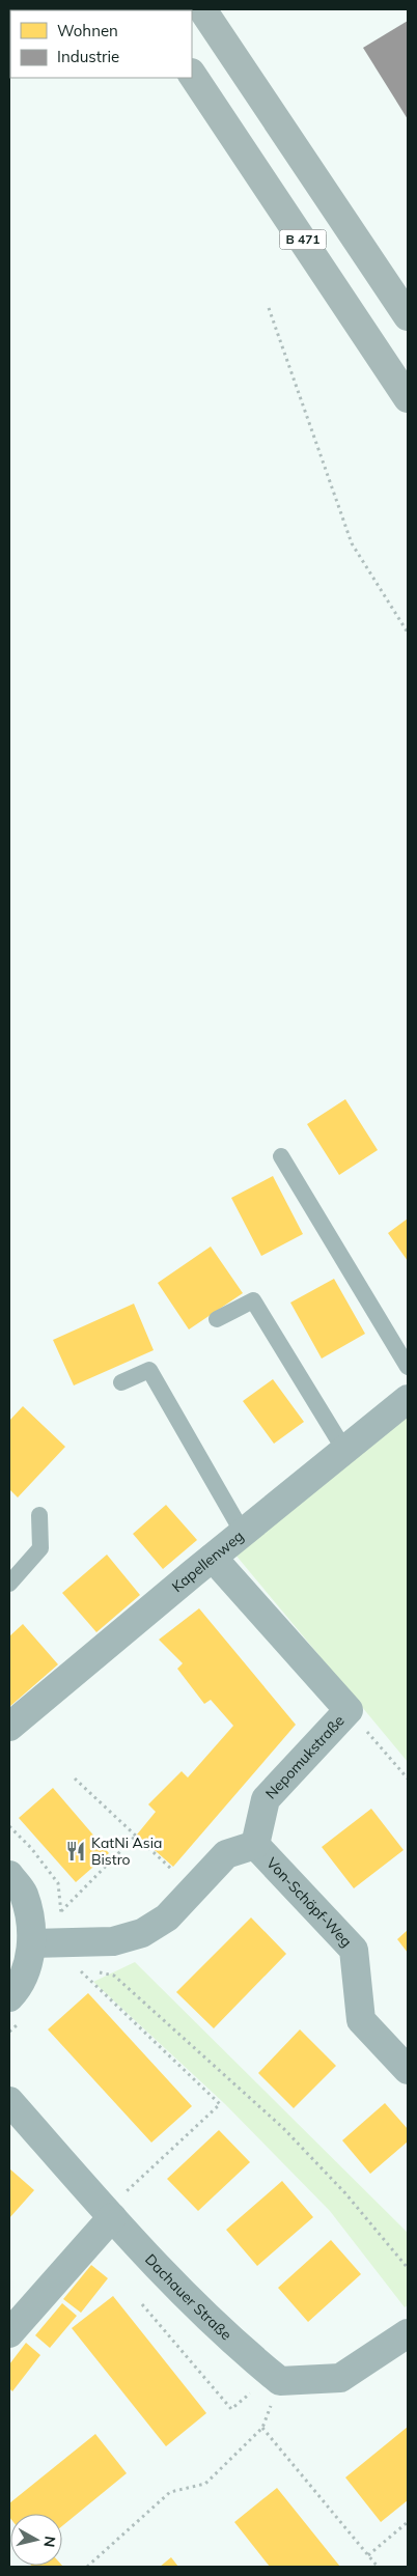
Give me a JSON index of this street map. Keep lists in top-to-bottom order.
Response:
{
  "streets": {
    "highway": ["B 471"],
    "street": [
      "Kapellenweg",
      "Nepomukstraße",
      "Von-Schöpf-Weg",
      "Dachauer Straße"
    ]
  },
  "crossings": [
    ["Kapellenweg", "Nepomukstraße"],
    ["Nepomukstraße", "Von-Schöpf-Weg"]
  ],
  "places": {
    "restaurant": ["KatNi Asia Bistro"]
  },
  "legend": ["Wohnen", "Industrie"],
  "north": "right"
}
